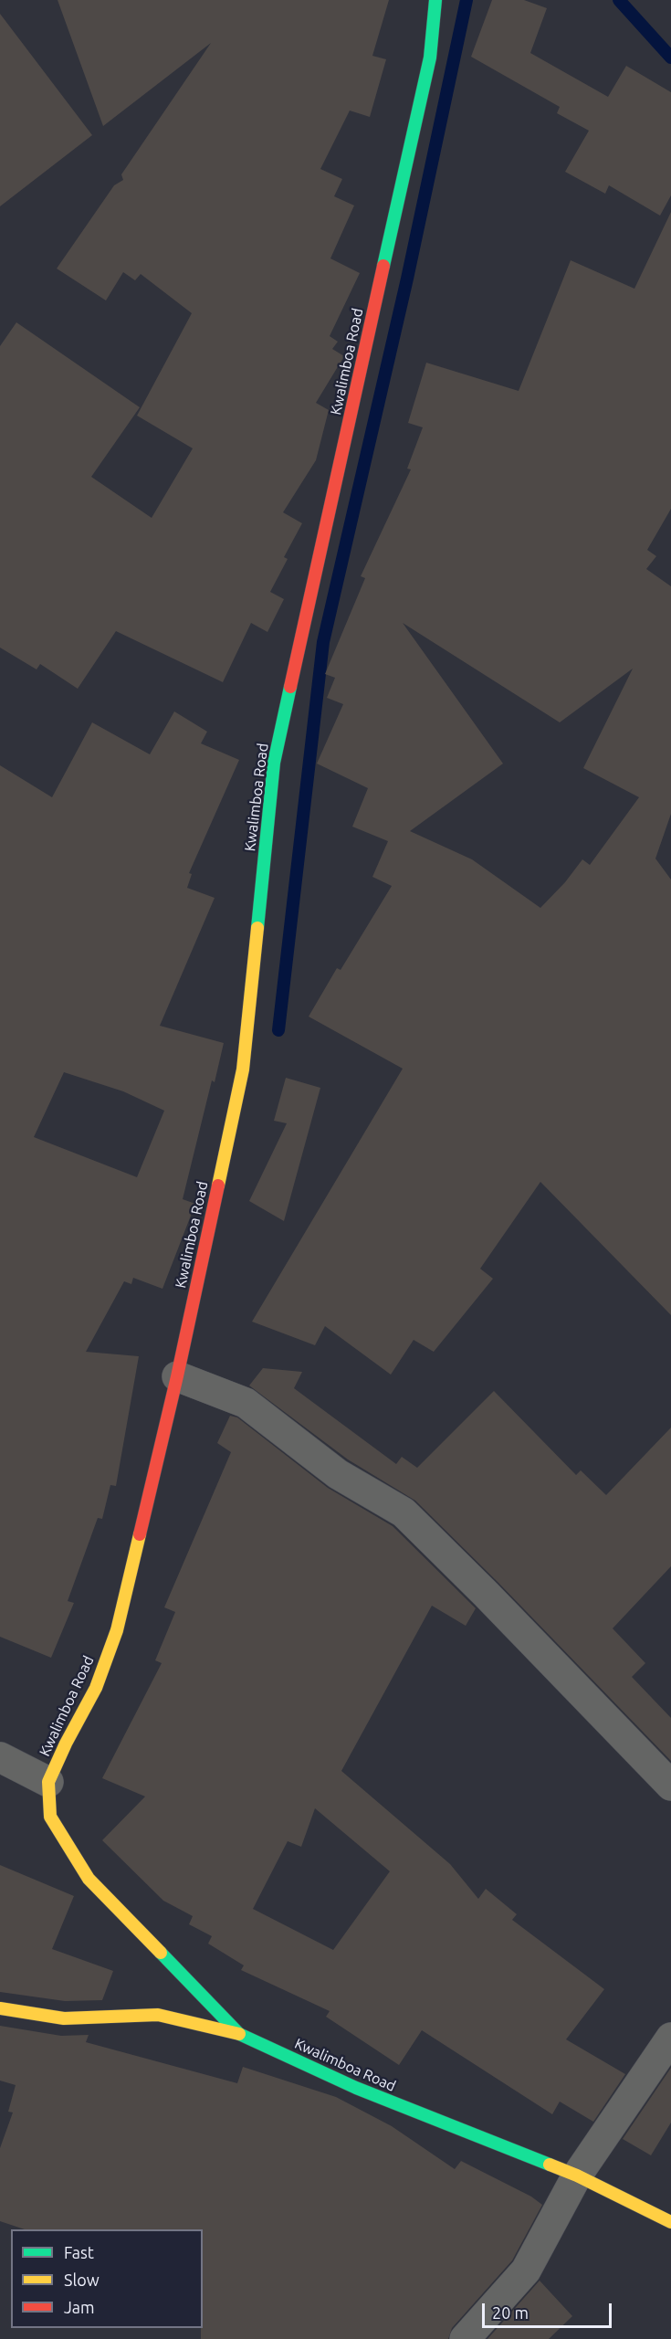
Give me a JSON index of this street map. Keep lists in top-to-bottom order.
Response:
{
  "streets": {
    "street": ["Kwalimboa Road"]
  },
  "legend": ["Fast", "Slow", "Jam"],
  "scale_bar": "20 m"
}
